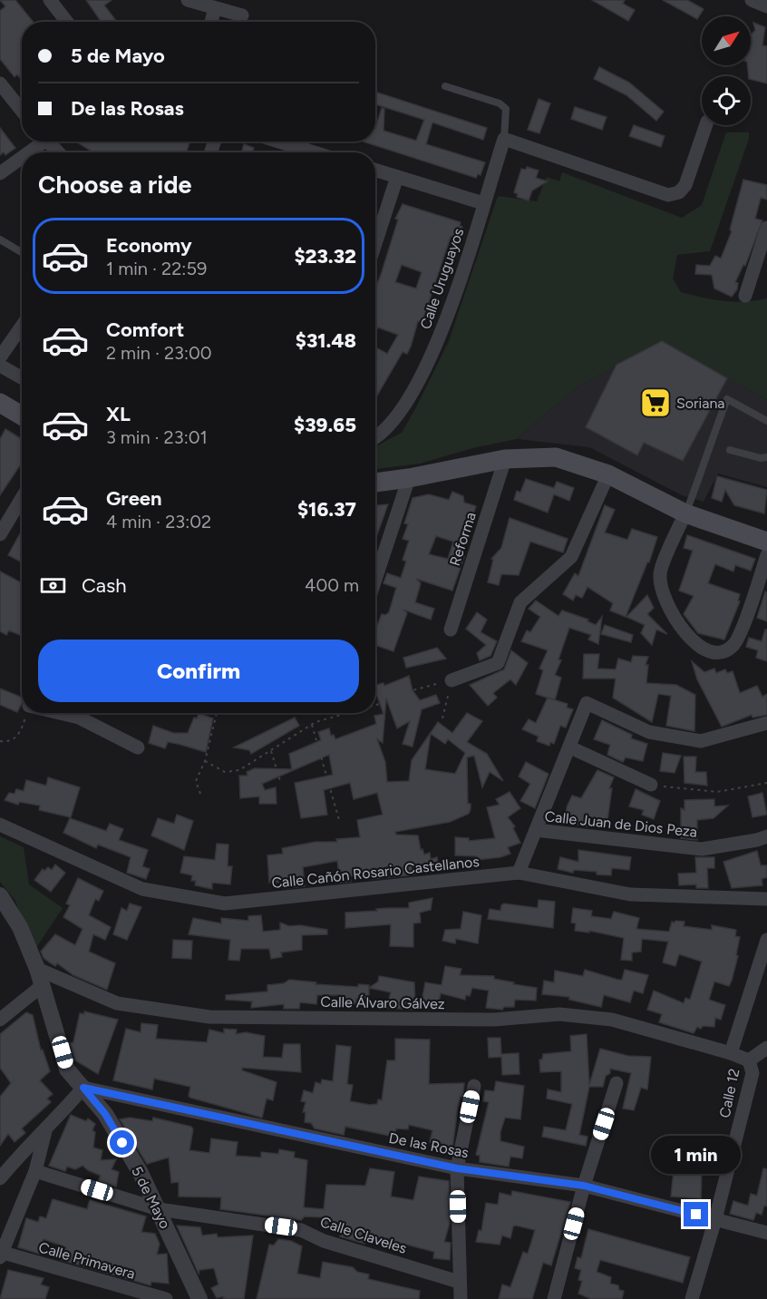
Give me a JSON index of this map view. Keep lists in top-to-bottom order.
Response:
{
  "streets": {
    "street": [
      "Calle Uruguayos",
      "Reforma",
      "Calle Juan de Dios Peza",
      "Calle Cañón Rosario Castellanos",
      "Calle Álvaro Gálvez",
      "Calle 12",
      "De las Rosas",
      "5 de Mayo",
      "Calle Claveles",
      "Calle Primavera"
    ]
  },
  "crossings": [
    ["Calle Álvaro Gálvez", "Calle 12"],
    ["Calle Álvaro Gálvez", "5 de Mayo"],
    ["Calle 12", "De las Rosas"],
    ["De las Rosas", "5 de Mayo"],
    ["5 de Mayo", "Calle Claveles"]
  ],
  "places": {
    "supermarket": ["Soriana"]
  },
  "north": "top right",
  "page": {
    "banner": ["5 de Mayo", "De las Rosas"],
    "heading": "Choose a ride",
    "list": [
      {
        "name": "Economy",
        "note": "1 min · 22:59",
        "value": "$23.32"
      },
      {
        "name": "Comfort",
        "note": "2 min · 23:00",
        "value": "$31.48"
      },
      {
        "name": "XL",
        "note": "3 min · 23:01",
        "value": "$39.65"
      },
      {
        "name": "Green",
        "note": "4 min · 23:02",
        "value": "$16.37"
      }
    ],
    "pay": ["Cash", "400 m"],
    "buttons": "Confirm",
    "bubble": "1 min"
  }
}
